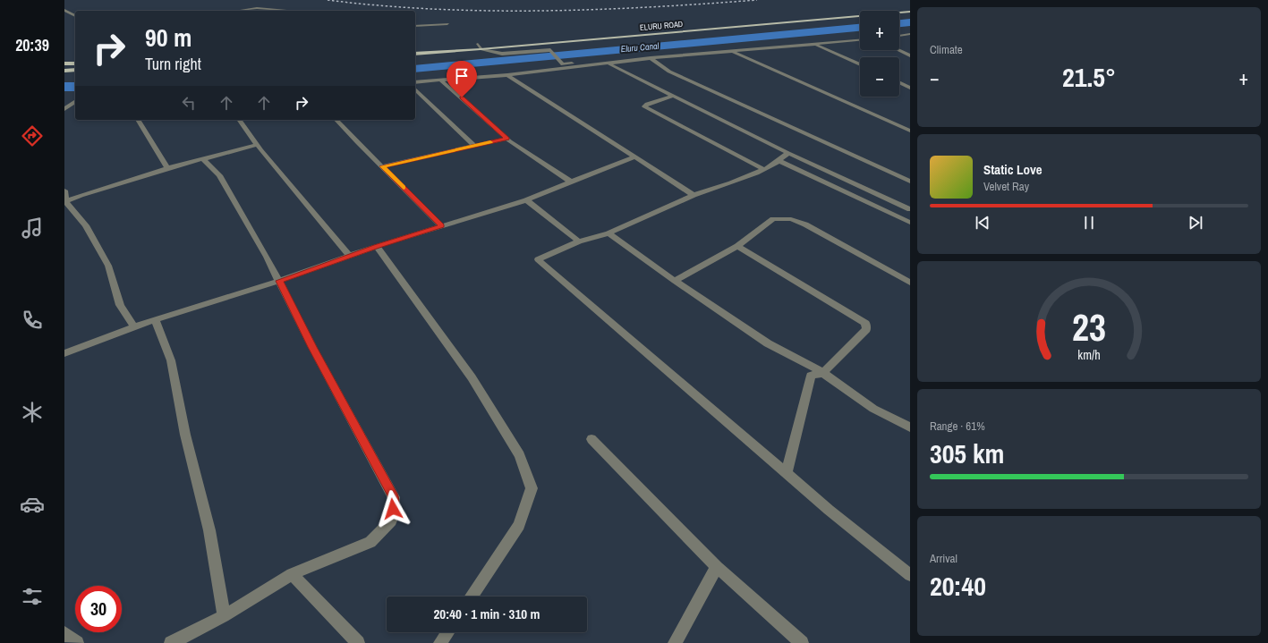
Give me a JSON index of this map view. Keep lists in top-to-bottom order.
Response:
{
  "streets": {
    "main road": ["ELURU ROAD"]
  },
  "water": ["Eluru Canal"],
  "page": {
    "tabs": "20:39",
    "tile": [
      "Climate",
      ["Range · 61%", "305 km"],
      ["Arrival", "20:40"]
    ],
    "map_buttons": ["+", "−"],
    "turn": ["90 m", "Turn right"],
    "heat": ["−", "21.5°", "+"],
    "song": ["Static Love", "Velvet Ray"],
    "limit": "30",
    "trip": "20:40 · 1 min · 310 m",
    "gauge": ["23", "km/h"]
  }
}
